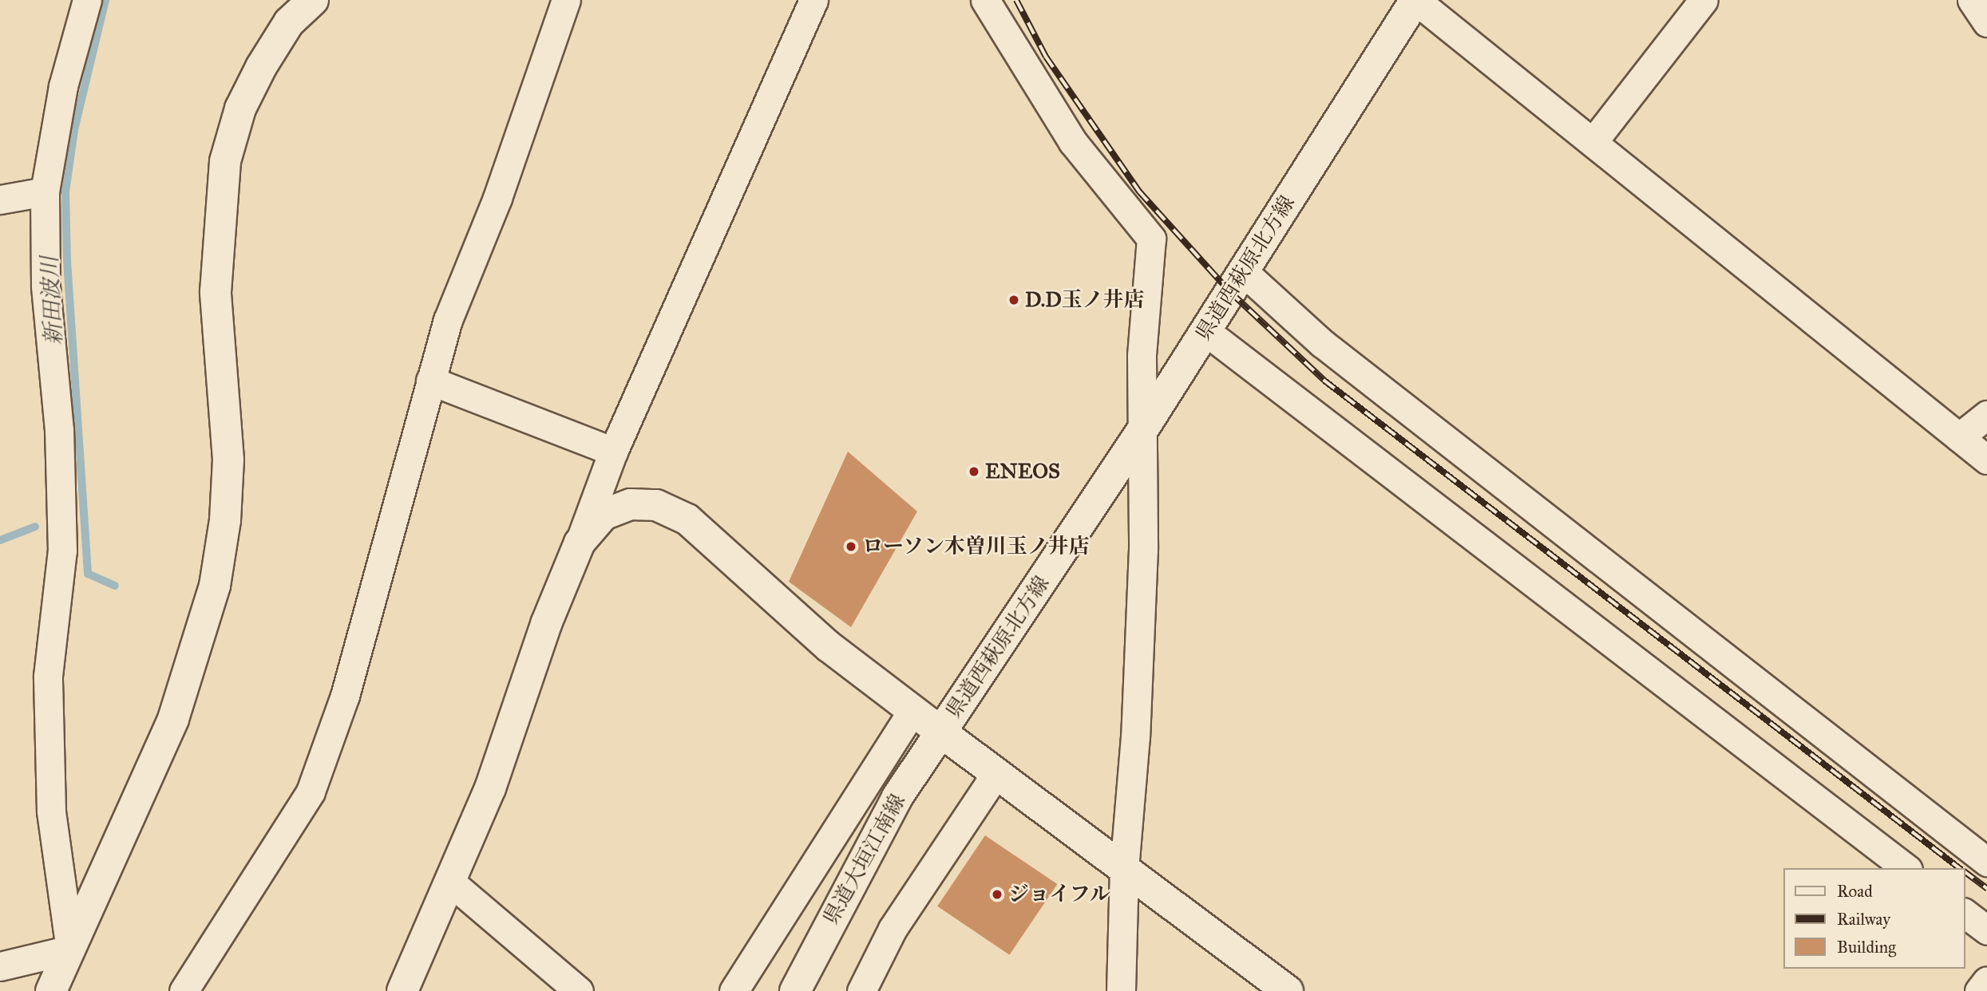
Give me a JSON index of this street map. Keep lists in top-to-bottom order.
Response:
{
  "streets": {
    "street": ["県道西萩原北方線", "県道大垣江南線"]
  },
  "crossings": [
    ["県道西萩原北方線", "県道大垣江南線"]
  ],
  "water": ["新田波川"],
  "places": [
    "D.D玉ノ井店",
    "ENEOS",
    "ローソン木曽川玉ノ井店",
    "ジョイフル"
  ],
  "legend": ["Road", "Railway", "Building"]
}
